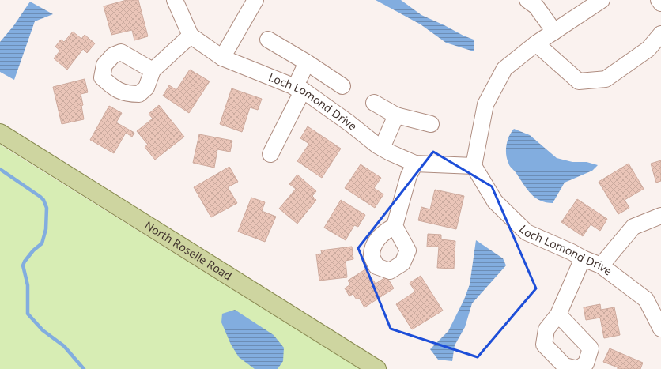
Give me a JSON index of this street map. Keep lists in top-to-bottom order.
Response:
{
  "streets": {
    "main road": ["North Roselle Road"],
    "street": ["Loch Lomond Drive"]
  }
}
